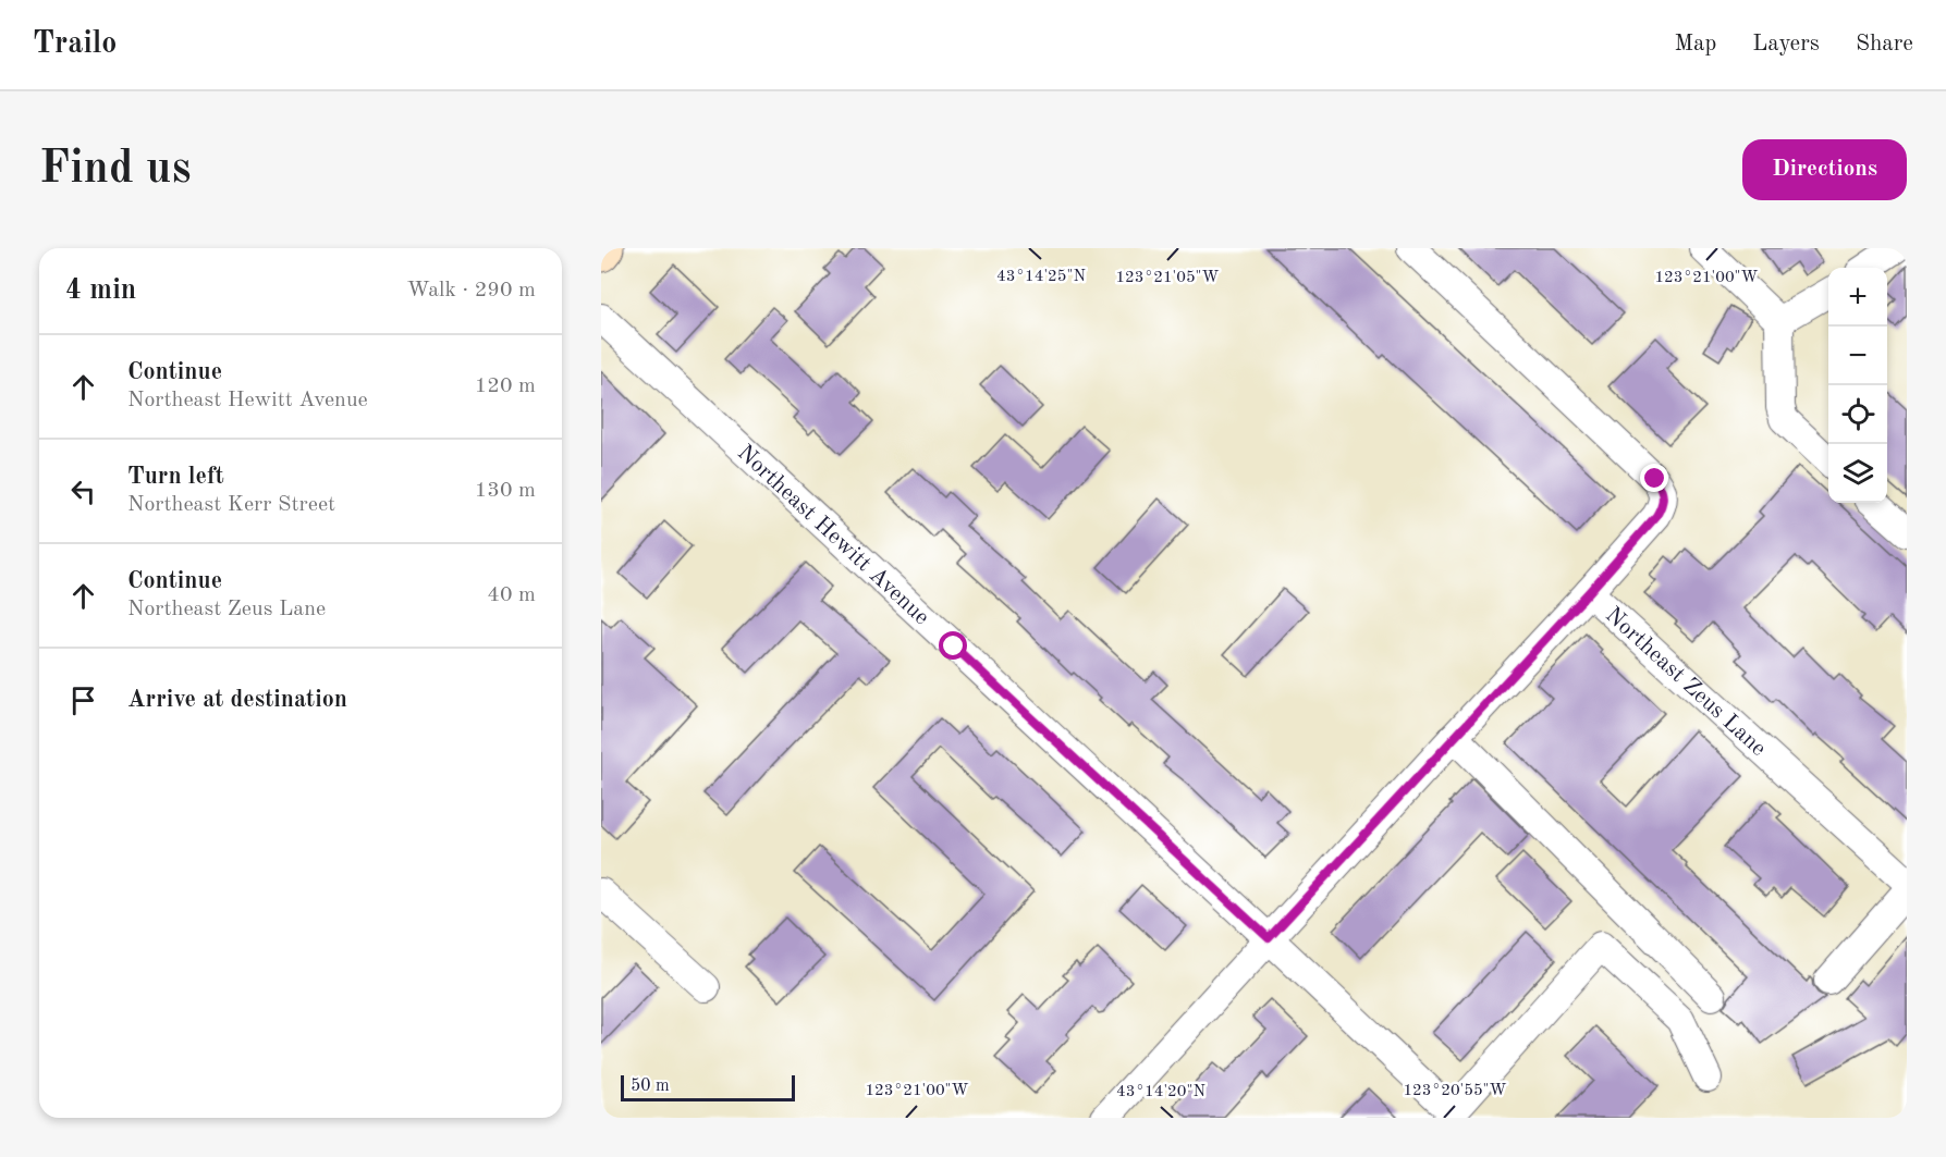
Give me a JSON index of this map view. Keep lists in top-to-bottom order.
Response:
{
  "streets": {
    "street": ["Northeast Hewitt Avenue", "Northeast Zeus Lane"]
  },
  "scale_bar": "50 m",
  "page": {
    "header": "Trailo",
    "nav": ["Map", "Layers", "Share"],
    "buttons": "Directions",
    "title": "Find us",
    "heading": ["4 min", "Walk · 290 m"],
    "map_buttons": ["+", "−"],
    "list": [
      ["Continue", "Northeast Hewitt Avenue", "120 m"],
      ["Turn left", "Northeast Kerr Street", "130 m"],
      ["Continue", "Northeast Zeus Lane", "40 m"],
      "Arrive at destination"
    ],
    "scale": "50 m"
  },
  "coordinates": [
    "43°14'25\"N",
    "123°21'05\"W",
    "123°21'00\"W",
    "123°20'55\"W",
    "43°14'20\"N"
  ]
}
